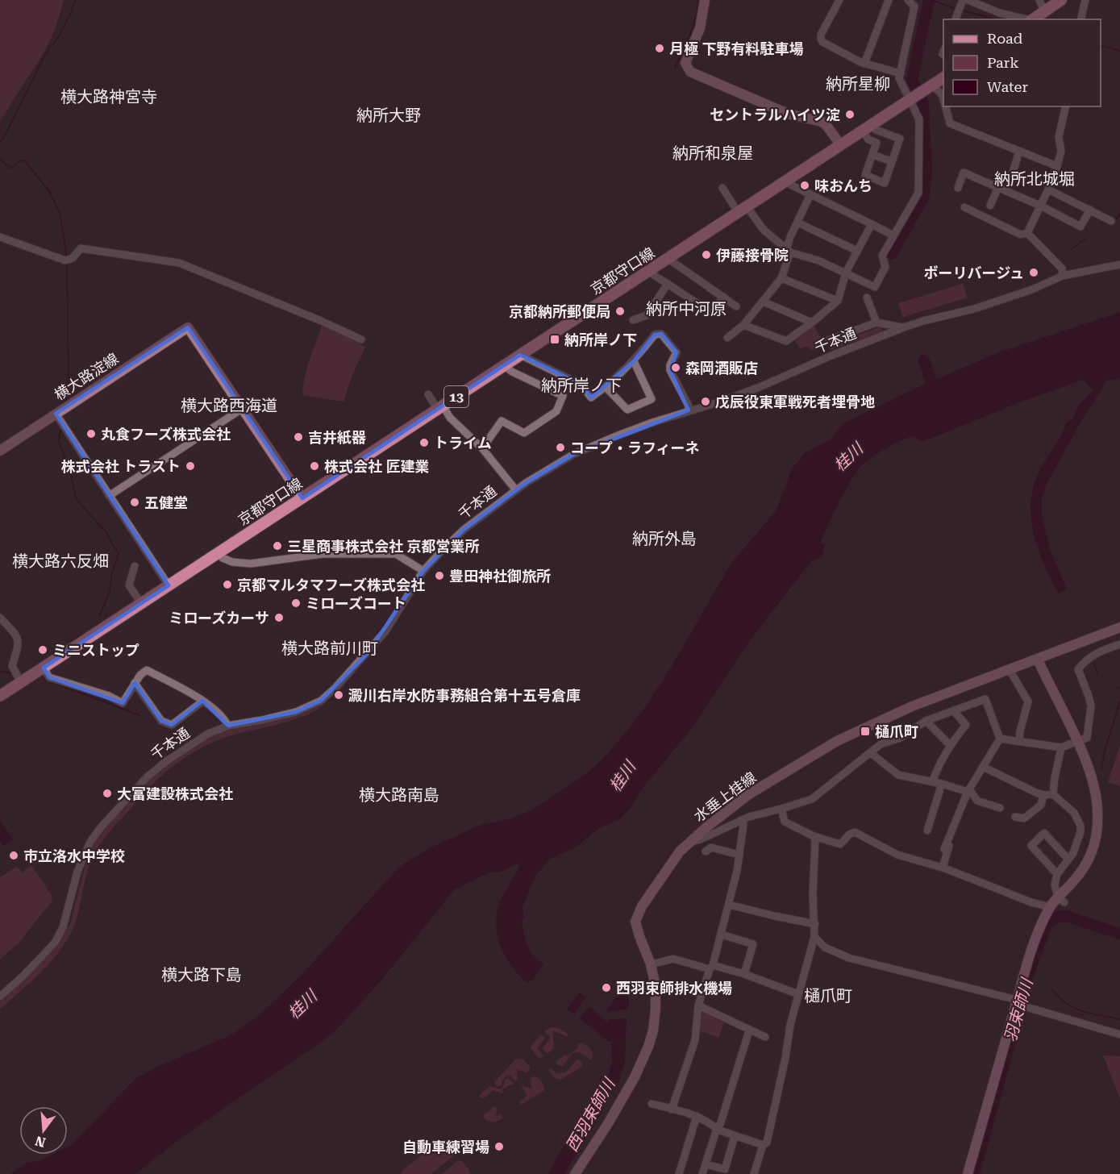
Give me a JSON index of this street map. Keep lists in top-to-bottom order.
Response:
{
  "streets": {
    "main road": ["京都守口線", "13"],
    "street": ["千本通", "横大路淀線", "水垂上桂線"]
  },
  "districts": [
    "納所星柳",
    "横大路神宮寺",
    "納所大野",
    "納所和泉屋",
    "納所北城堀",
    "納所中河原",
    "納所岸ノ下",
    "横大路西海道",
    "納所外島",
    "横大路六反畑",
    "横大路前川町",
    "横大路南島",
    "横大路下島",
    "樋爪町"
  ],
  "water": ["桂川", "羽束師川", "西羽束師川"],
  "places": {
    "other": [
      "月極 下野有料駐車場",
      "セントラルハイツ淀",
      "味おんち",
      "伊藤接骨院",
      "ボーリバージュ",
      "京都納所郵便局",
      "森岡酒販店",
      "戊辰役東軍戦死者埋骨地",
      "丸食フーズ株式会社",
      "吉井紙器",
      "トライム",
      "コープ・ラフィーネ",
      "株式会社 トラスト",
      "株式会社 匠建業",
      "五健堂",
      "三星商事株式会社 京都営業所",
      "豊田神社御旅所",
      "京都マルタマフーズ株式会社",
      "ミローズコート",
      "ミローズカーサ",
      "ミニストップ",
      "澱川右岸水防事務組合第十五号倉庫",
      "大富建設株式会社",
      "市立洛水中学校",
      "西羽束師排水機場",
      "自動車練習場"
    ],
    "transit": ["納所岸ノ下", "樋爪町"]
  },
  "legend": ["Road", "Park", "Water"],
  "north": "bottom"
}
